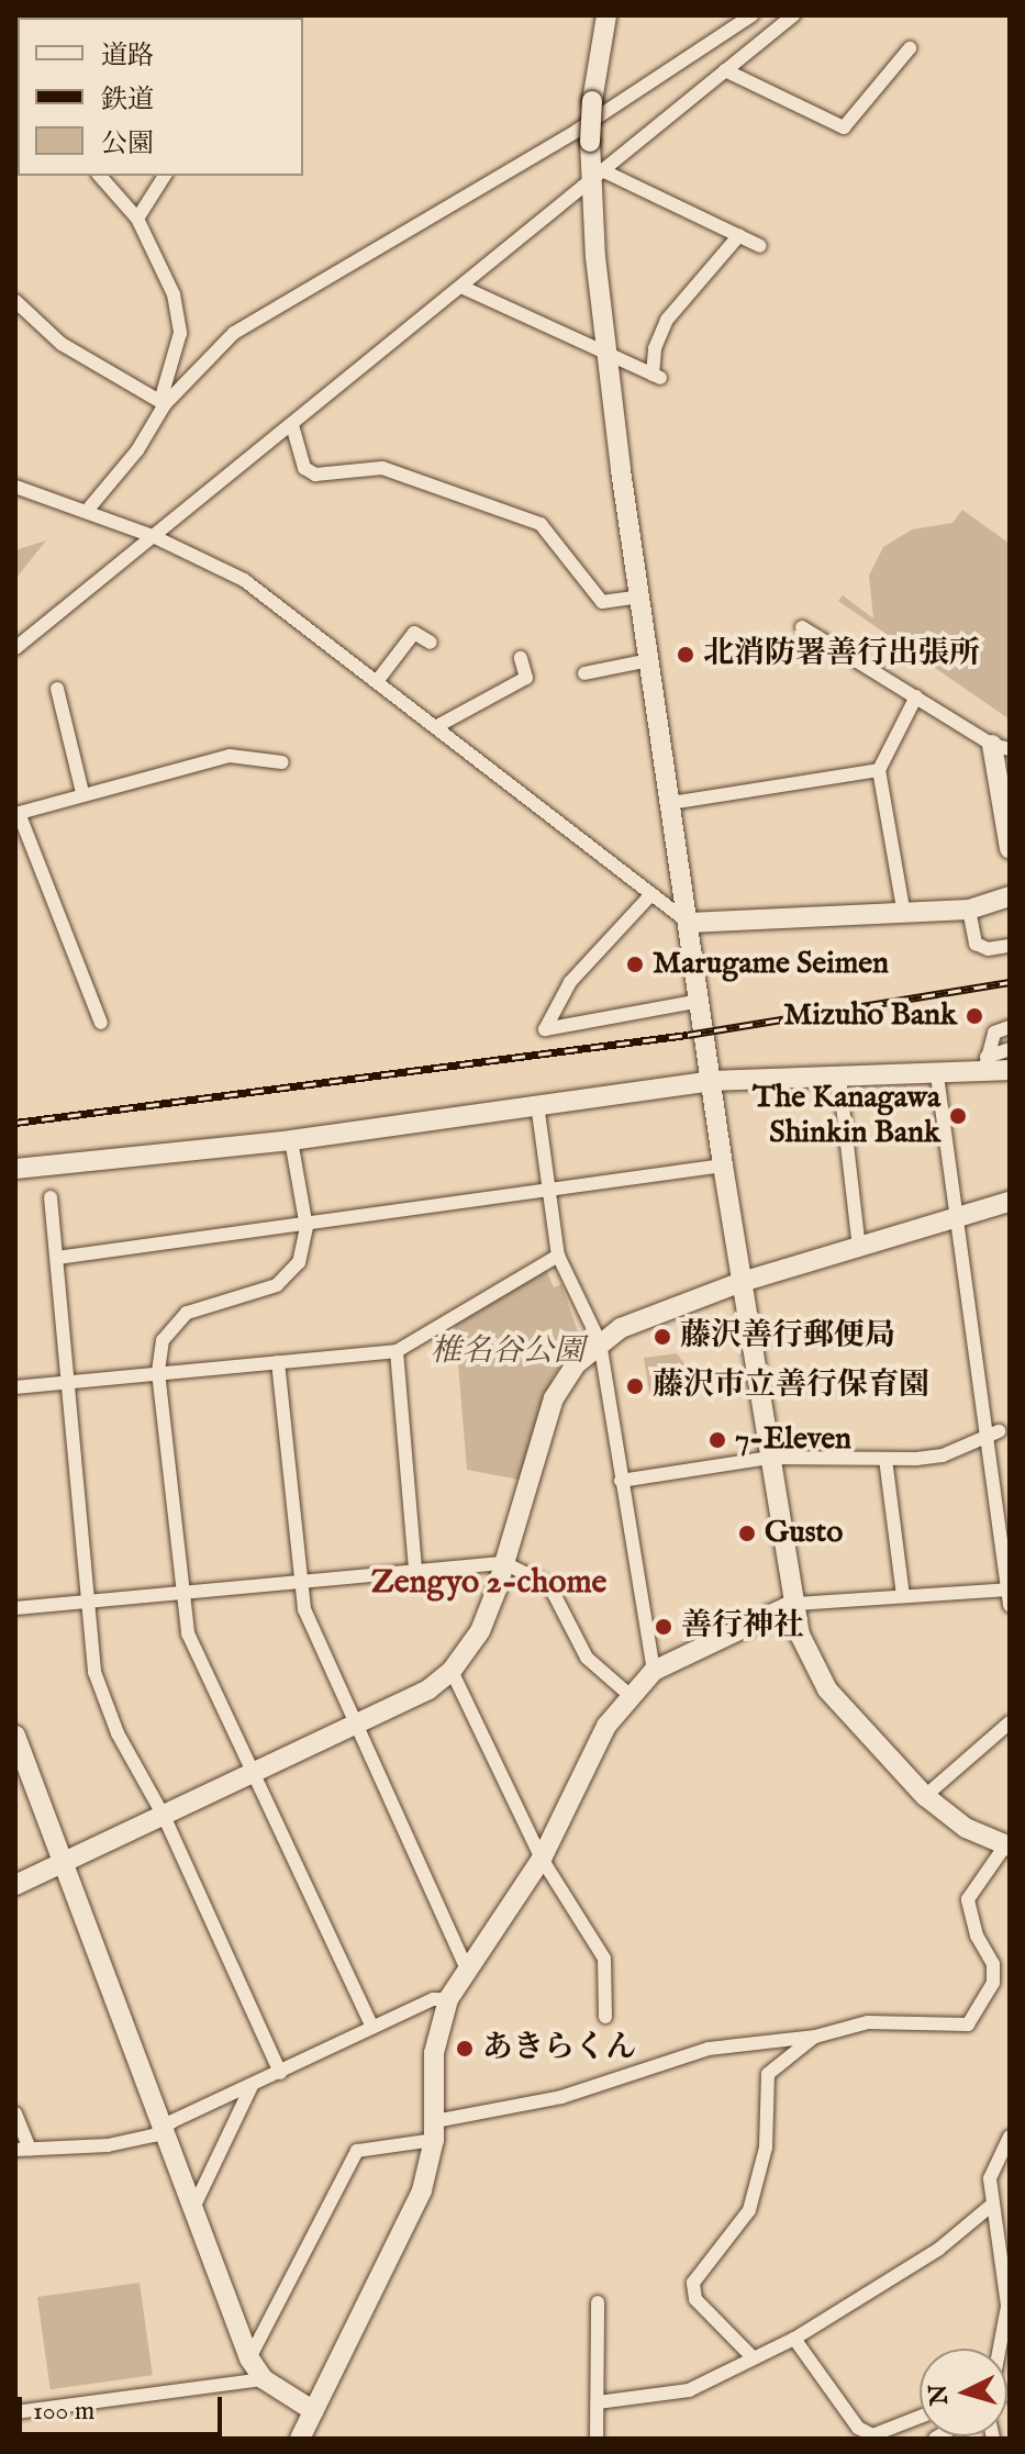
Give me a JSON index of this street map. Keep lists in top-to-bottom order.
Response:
{
  "districts": ["Zengyo 2-chome"],
  "parks": ["椎名谷公園"],
  "places": [
    "北消防署善行出張所",
    "Marugame Seimen",
    "Mizuho Bank",
    "The Kanagawa Shinkin Bank",
    "藤沢善行郵便局",
    "藤沢市立善行保育園",
    "7-Eleven",
    "Gusto",
    "善行神社",
    "あきらくん"
  ],
  "legend": ["道路", "鉄道", "公園"],
  "scale_bar": "100 m",
  "north": "left"
}
